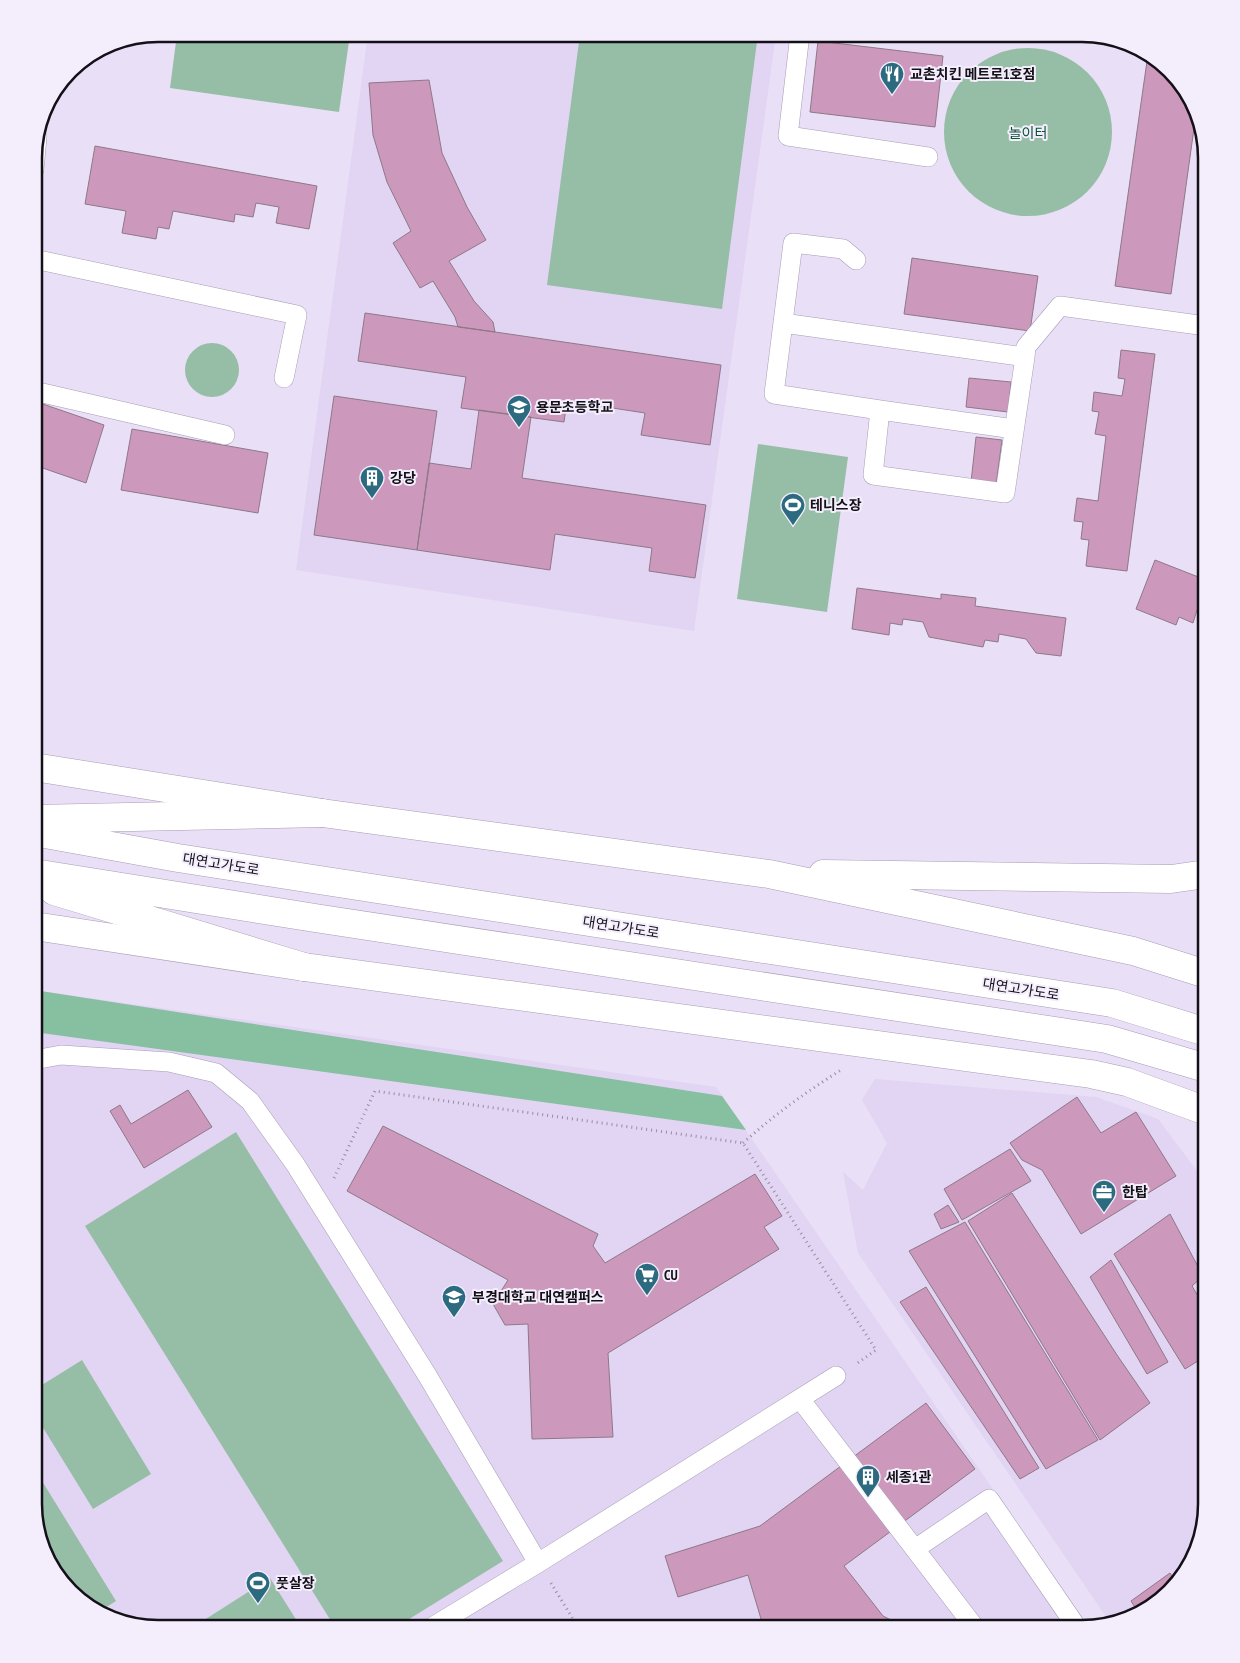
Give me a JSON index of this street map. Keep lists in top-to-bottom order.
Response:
{
  "streets": {
    "main road": ["대연고가도로"]
  },
  "parks": ["놀이터"],
  "places": {
    "restaurant": ["교촌치킨 메트로1호점"],
    "school or university": ["용문초등학교", "부경대학교 대연캠퍼스"],
    "building": ["강당", "세종1관"],
    "sports": ["테니스장", "풋살장"],
    "office": ["한탑"],
    "supermarket": ["CU"]
  }
}
